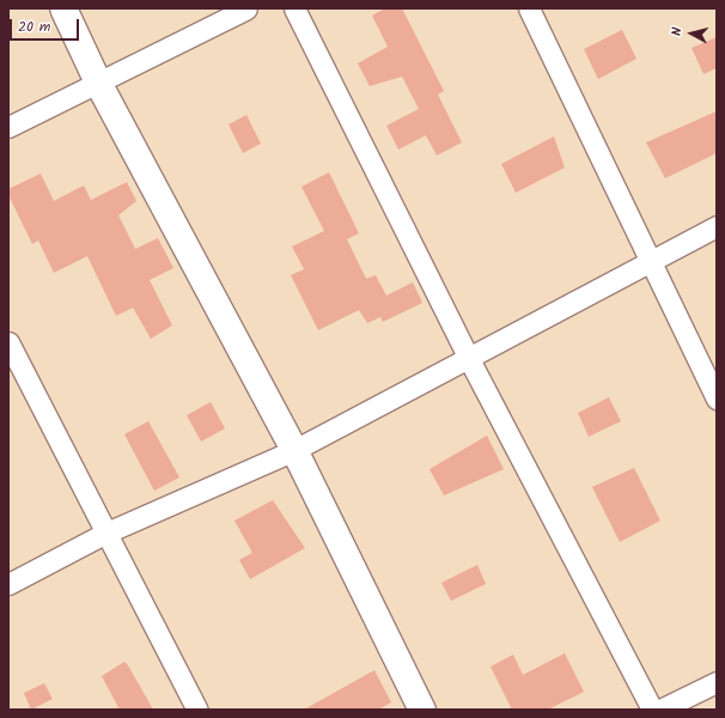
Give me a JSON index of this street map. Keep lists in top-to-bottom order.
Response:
{
  "scale_bar": "20 m",
  "north": "left"
}
